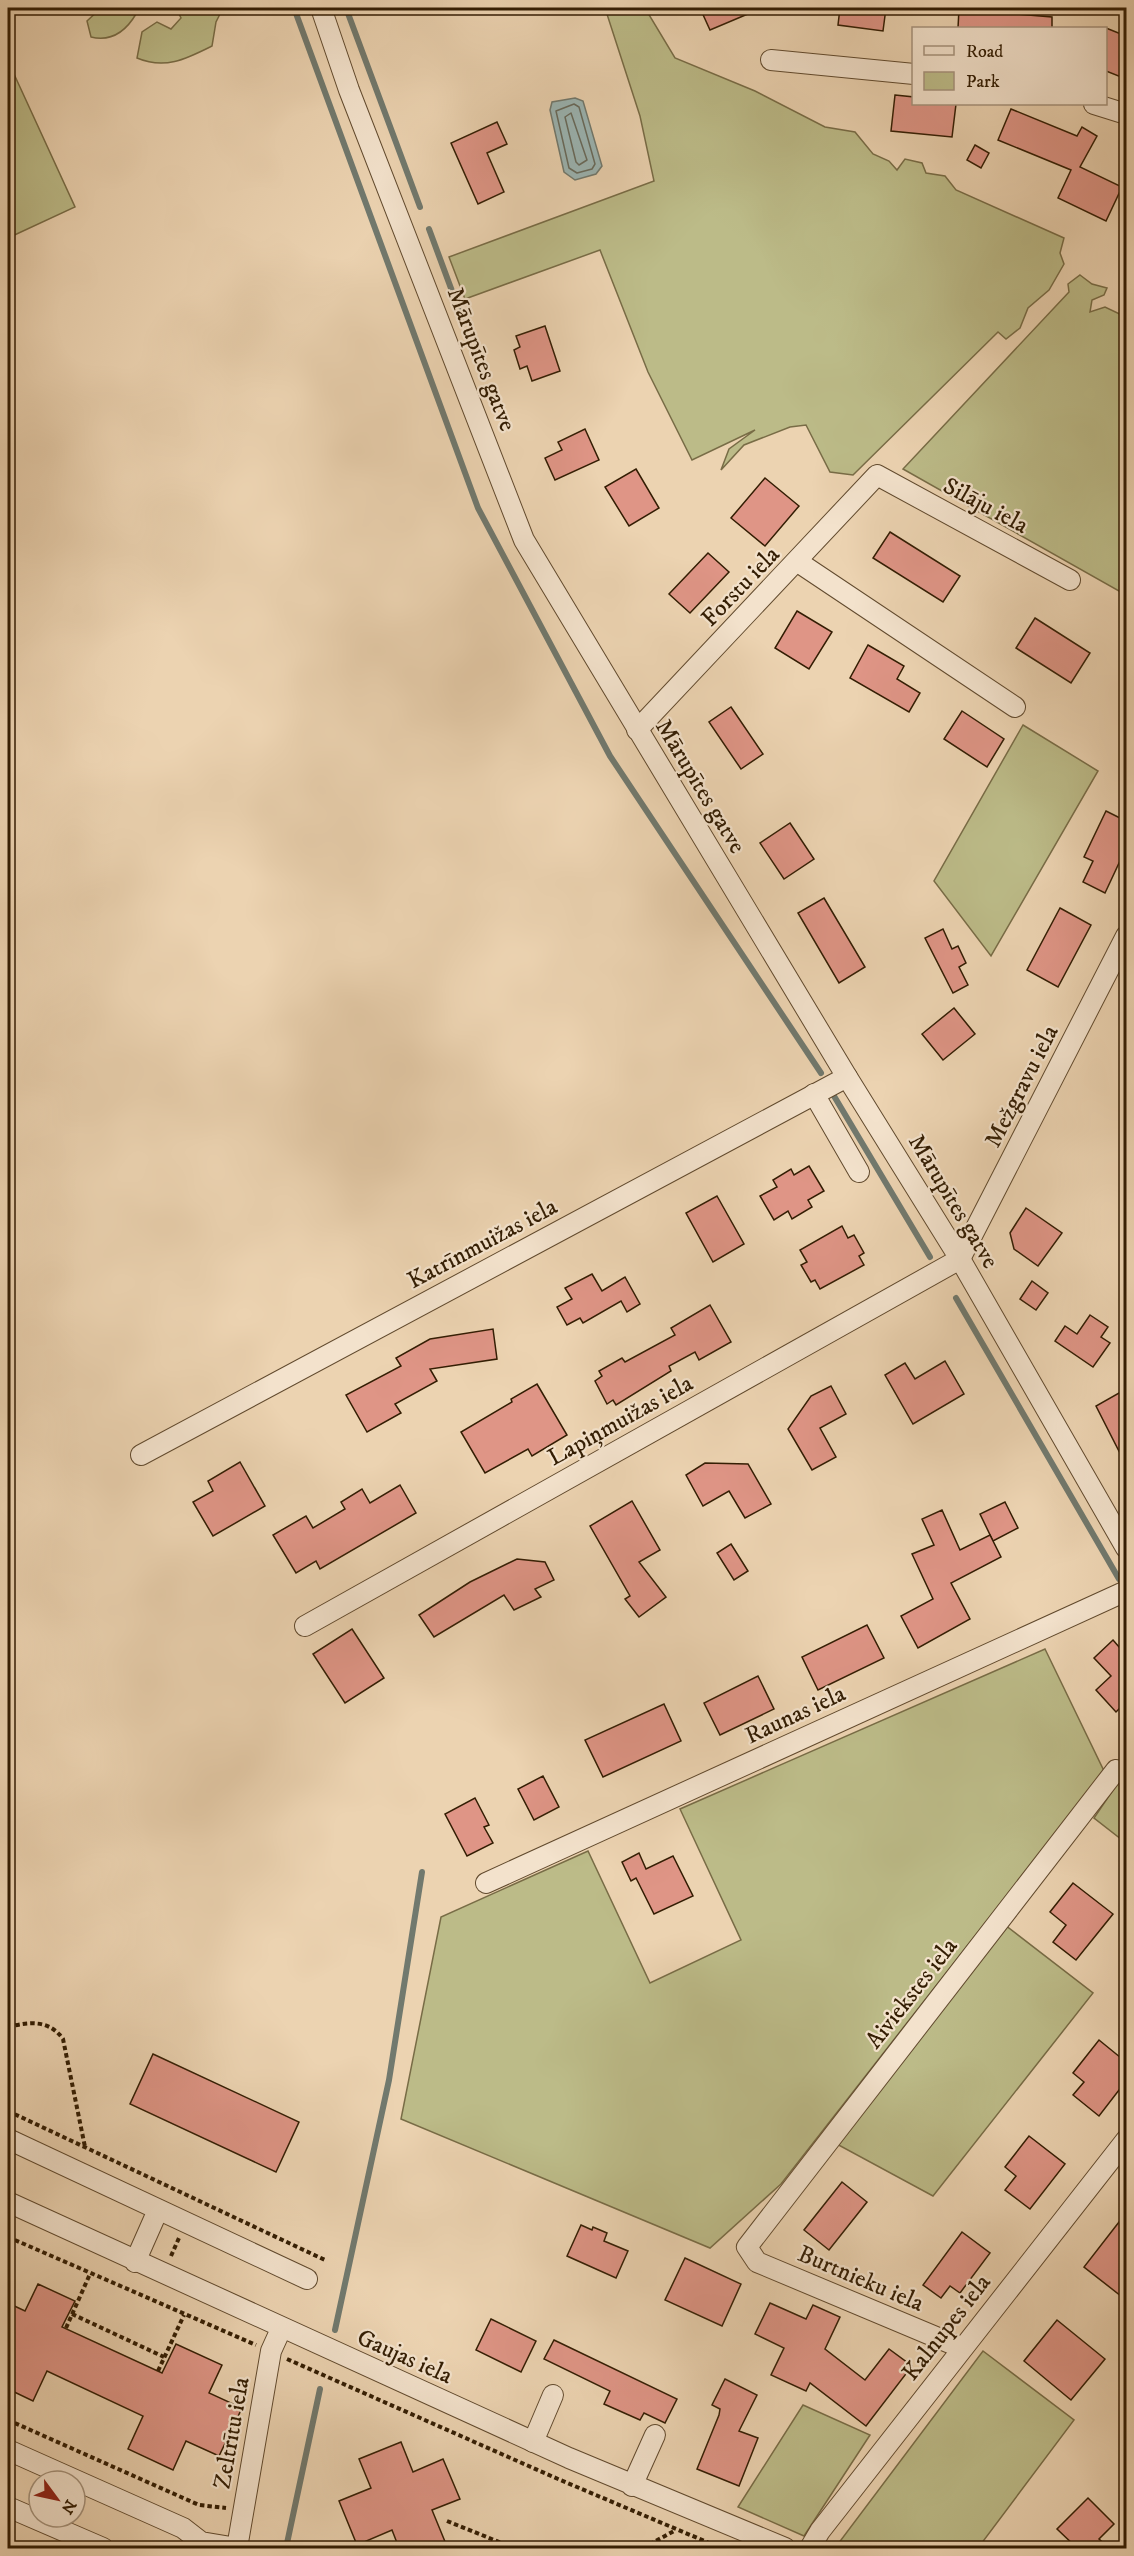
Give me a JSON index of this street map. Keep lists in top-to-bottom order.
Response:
{
  "streets": {
    "street": [
      "Mārupītes gatve",
      "Silāju iela",
      "Forstu iela",
      "Mežgravu iela",
      "Katrīnmuižas iela",
      "Lapiņmuižas iela",
      "Raunas iela",
      "Aiviekstes iela",
      "Burtnieku iela",
      "Kalnupes iela",
      "Gaujas iela",
      "Zeltrītu iela"
    ]
  },
  "crossings": [
    ["Mārupītes gatve", "Forstu iela"],
    ["Mārupītes gatve", "Mežgravu iela"],
    ["Mārupītes gatve", "Katrīnmuižas iela"],
    ["Mārupītes gatve", "Lapiņmuižas iela"],
    ["Silāju iela", "Forstu iela"],
    ["Mežgravu iela", "Lapiņmuižas iela"],
    ["Aiviekstes iela", "Burtnieku iela"],
    ["Burtnieku iela", "Kalnupes iela"],
    ["Gaujas iela", "Zeltrītu iela"]
  ],
  "legend": ["Road", "Park"],
  "north": "bottom right"
}
